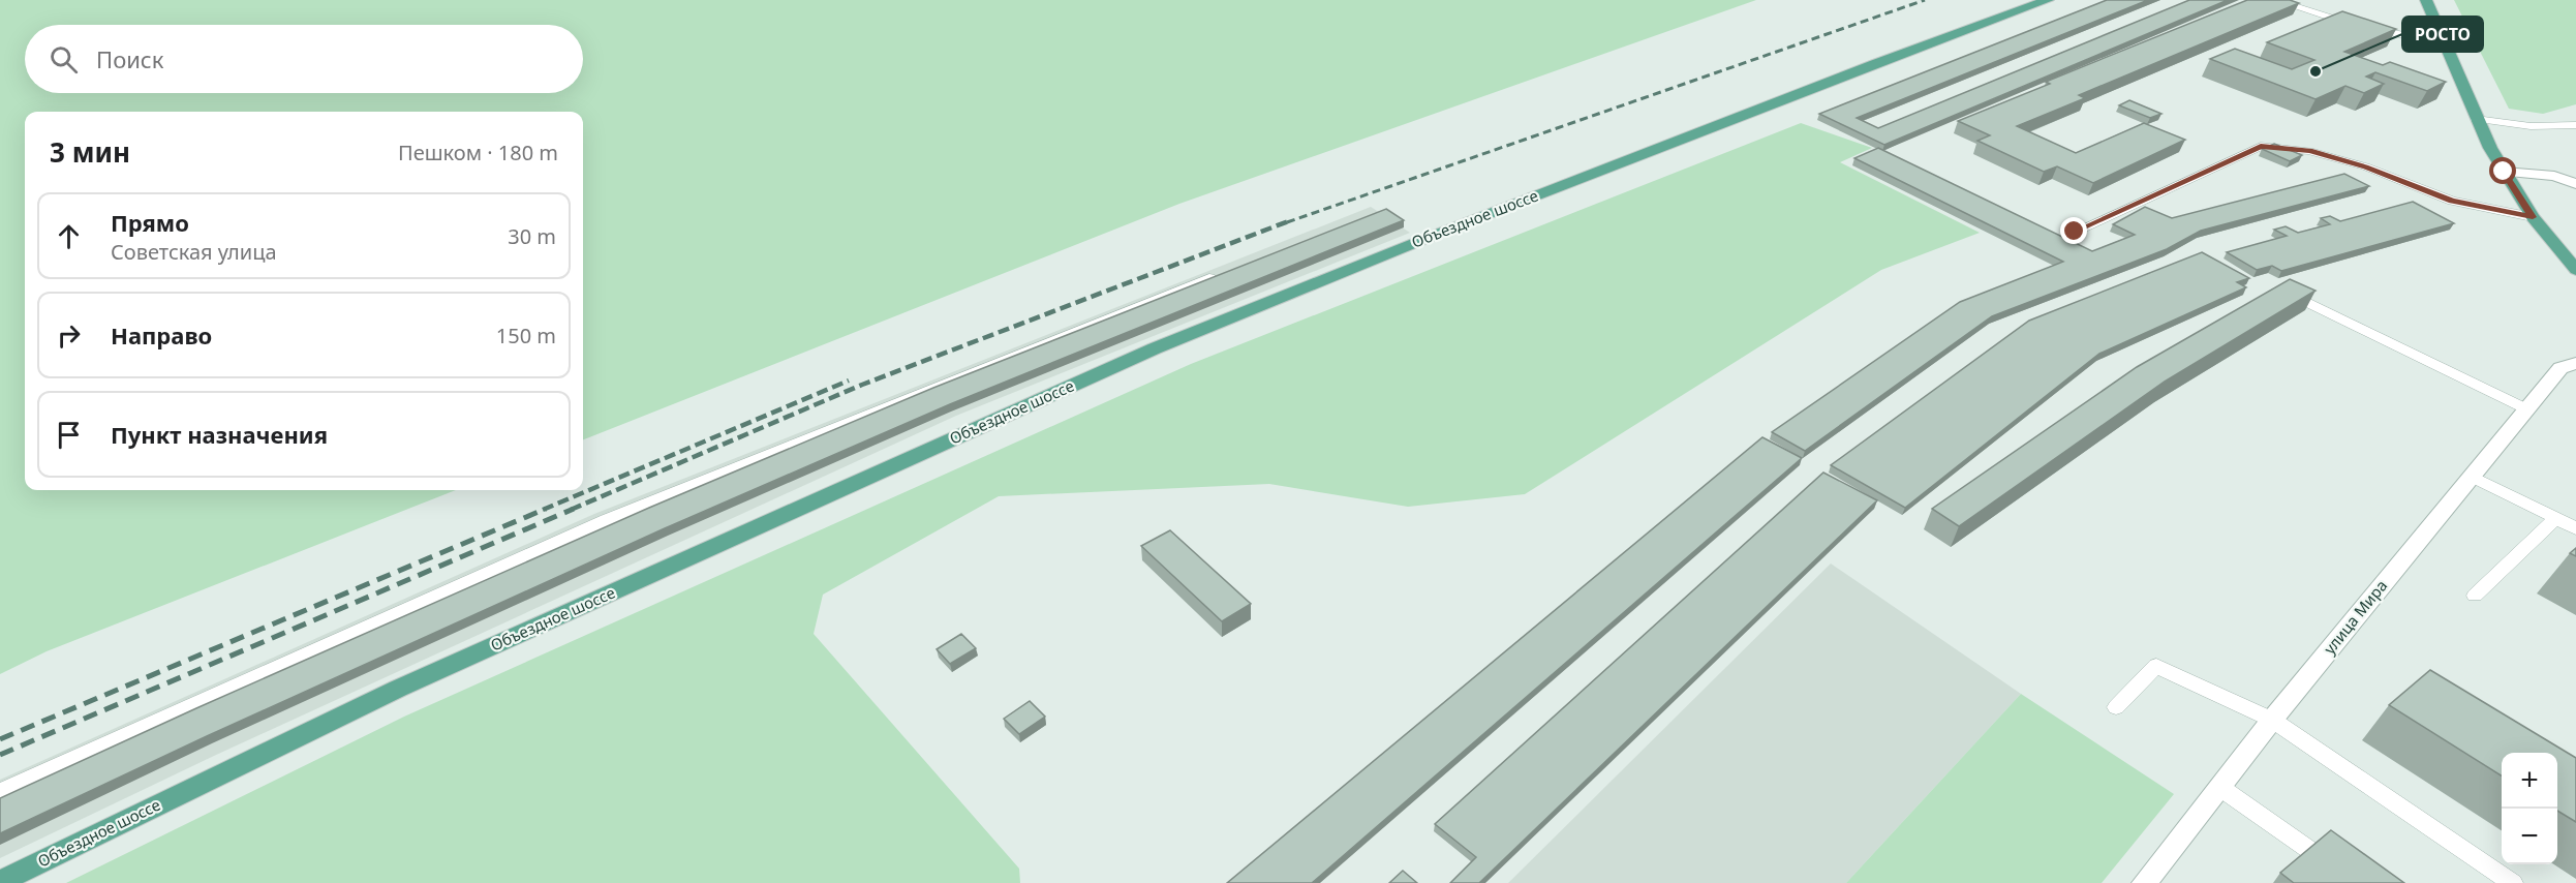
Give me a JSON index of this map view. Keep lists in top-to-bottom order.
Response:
{
  "streets": {
    "main road": ["Объездное шоссе"],
    "street": ["улица Мира"]
  },
  "places": ["РОСТО"],
  "page": {
    "search": "Поиск",
    "heading": ["3 мин", "Пешком · 180 m"],
    "list": [
      ["Прямо", "Советская улица", "30 m"],
      ["Направо", "150 m"],
      "Пункт назначения"
    ],
    "map_buttons": ["+", "−"]
  }
}
